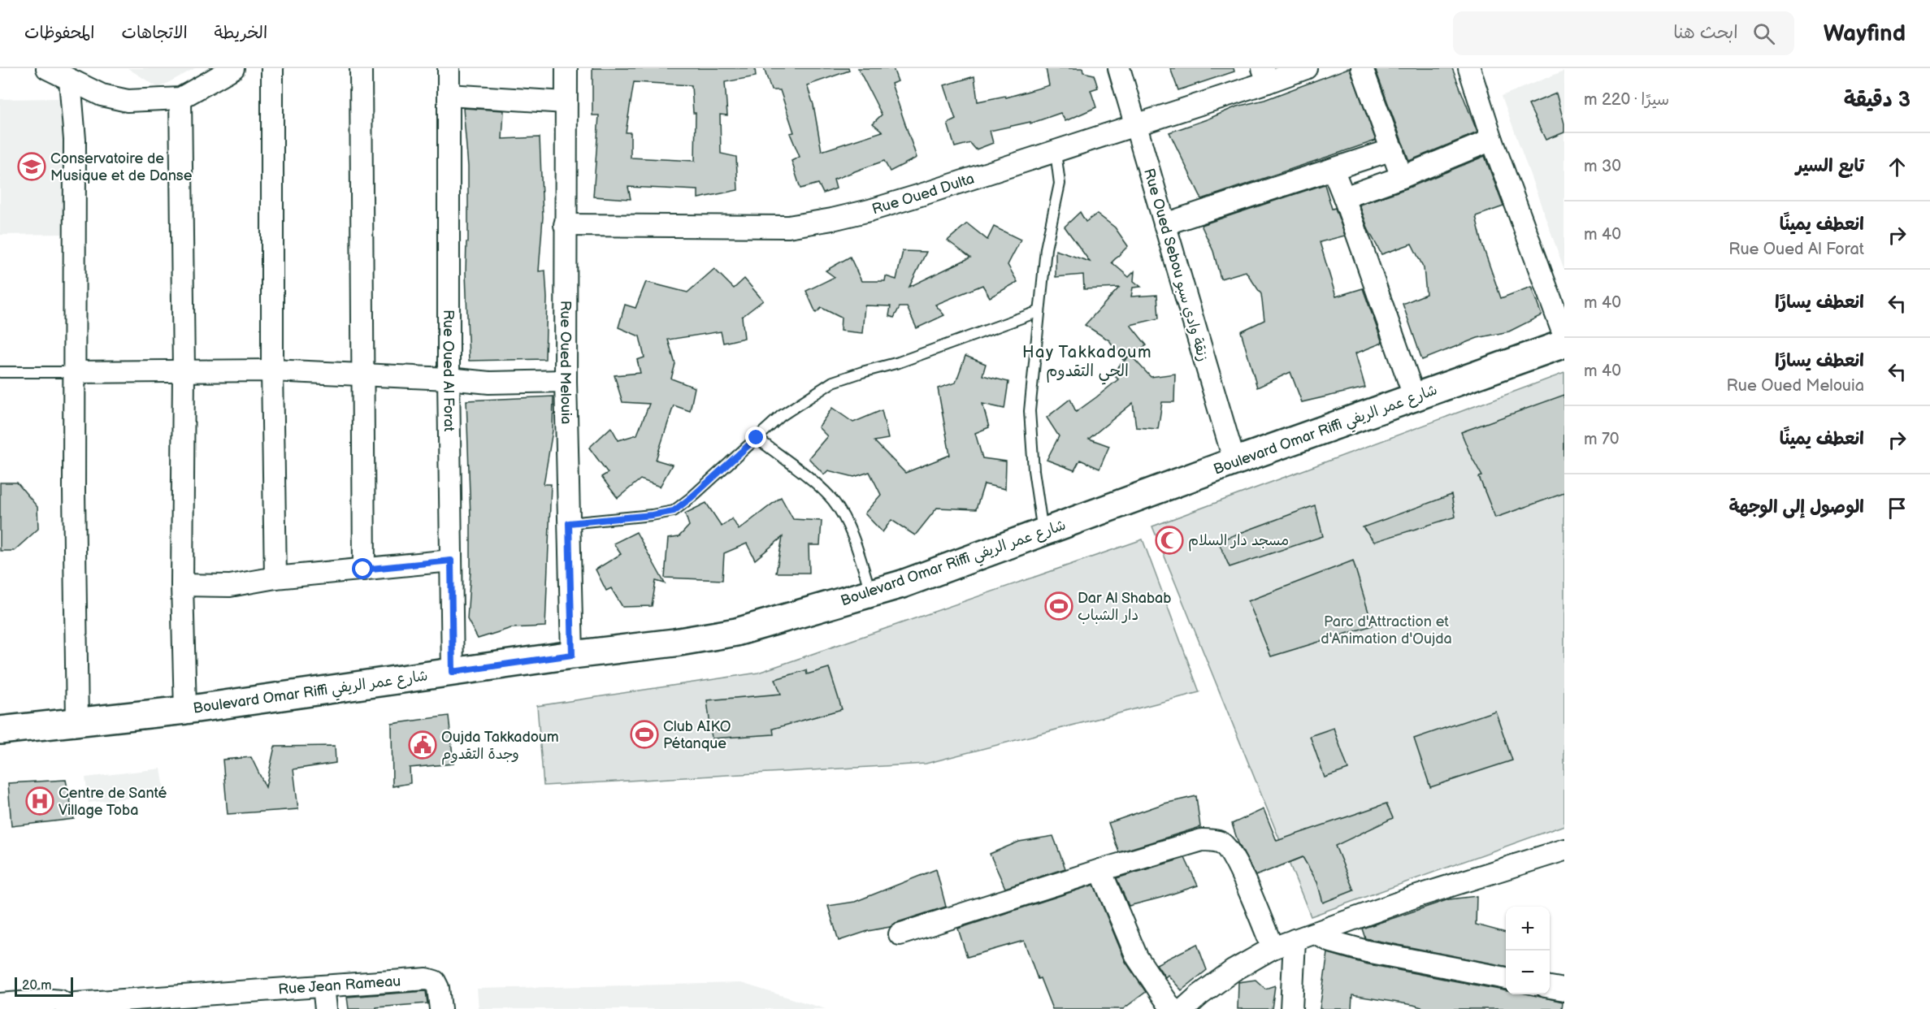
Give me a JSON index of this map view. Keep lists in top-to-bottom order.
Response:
{
  "streets": {
    "street": [
      "Rue Oued Dulta",
      "Rue Oued Sebou زنقة وادي سبو",
      "Rue Oued Melouia",
      "Rue Oued Al Forat",
      "Boulevard Omar Riffi شارع عمر الريفي",
      "Rue Jean Rameau"
    ]
  },
  "crossings": [
    ["Rue Oued Dulta", "Rue Oued Sebou زنقة وادي سبو"],
    ["Rue Oued Dulta", "Rue Oued Melouia"],
    ["Rue Oued Sebou زنقة وادي سبو", "Boulevard Omar Riffi شارع عمر الريفي"],
    ["Rue Oued Melouia", "Boulevard Omar Riffi شارع عمر الريفي"],
    ["Rue Oued Al Forat", "Boulevard Omar Riffi شارع عمر الريفي"]
  ],
  "districts": ["Hay Takkadoum الحي التقدوم"],
  "parks": ["Parc d'Attraction et d'Animation d'Oujda"],
  "places": {
    "school or university": ["Conservatoire de Musique et de Danse"],
    "mosque": ["مسجد دار السلام"],
    "sports": ["Dar Al Shabab دار الشباب", "Club AIKO Pétanque"],
    "public building": ["Oujda Takkadoum وجدة التقدوم"],
    "hospital": ["Centre de Santé Village Toba"]
  },
  "scale_bar": "20 m",
  "page": {
    "header": "Wayfind",
    "search": "ابحث هنا",
    "nav": ["الخريطة", "الاتجاهات", "المحفوظات"],
    "heading": ["3 دقيقة", "سيرًا · 220 m"],
    "list": [
      ["تابع السير", "30 m"],
      ["انعطف يمينًا", "Rue Oued Al Forat", "40 m"],
      ["انعطف يسارًا", "40 m"],
      ["انعطف يسارًا", "Rue Oued Melouia", "40 m"],
      ["انعطف يمينًا", "70 m"],
      "الوصول إلى الوجهة"
    ],
    "map_buttons": ["+", "−"],
    "scale": "20 m"
  }
}
